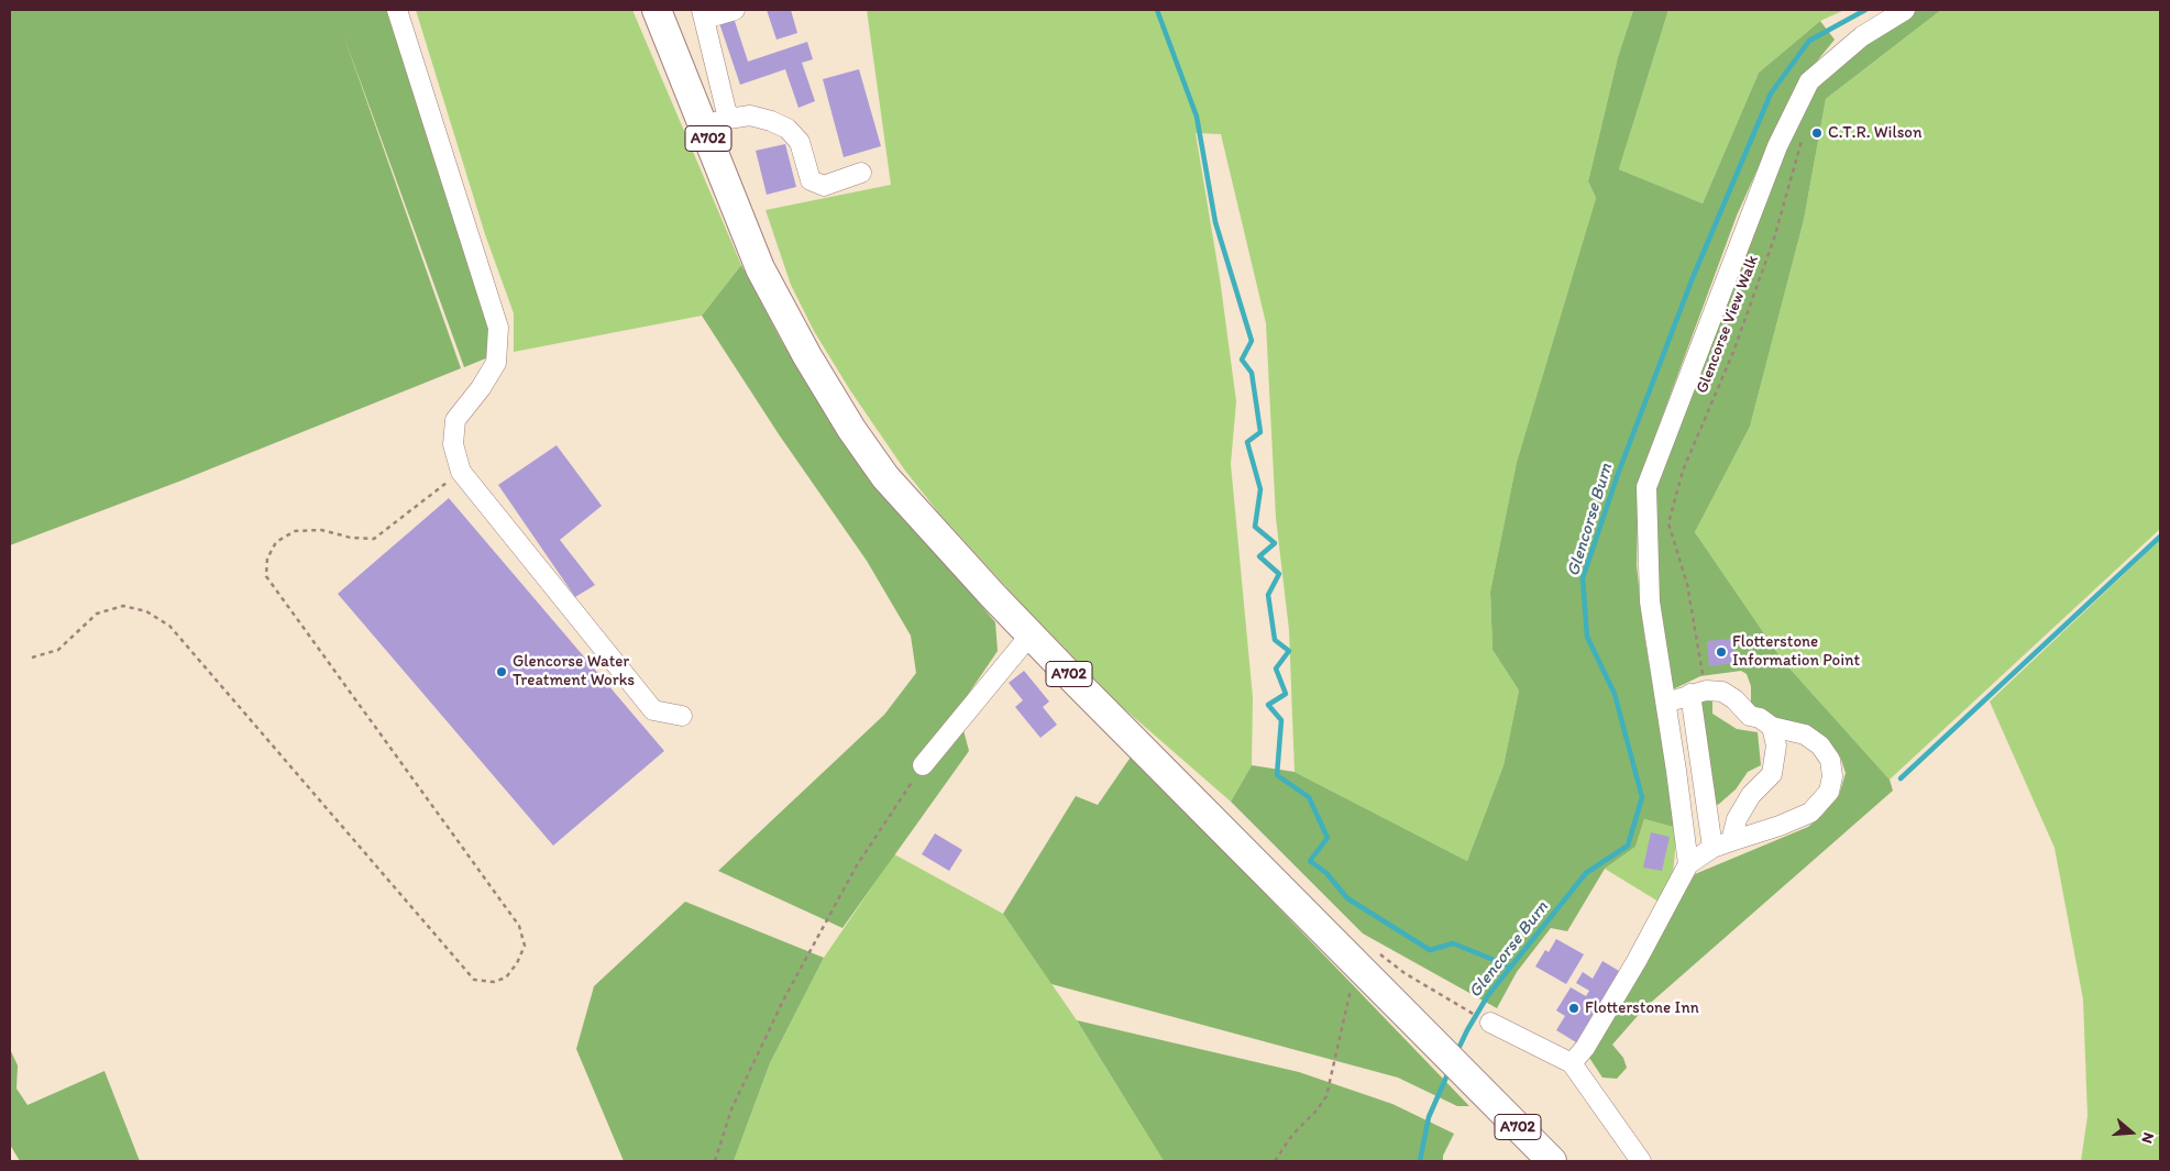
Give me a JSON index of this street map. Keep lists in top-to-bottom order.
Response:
{
  "streets": {
    "highway": ["A702"],
    "path": ["Glencorse View Walk"]
  },
  "water": ["Glencorse Burn"],
  "places": [
    "C.T.R. Wilson",
    "Flotterstone Information Point",
    "Glencorse Water Treatment Works",
    "Flotterstone Inn"
  ],
  "north": "right"
}
